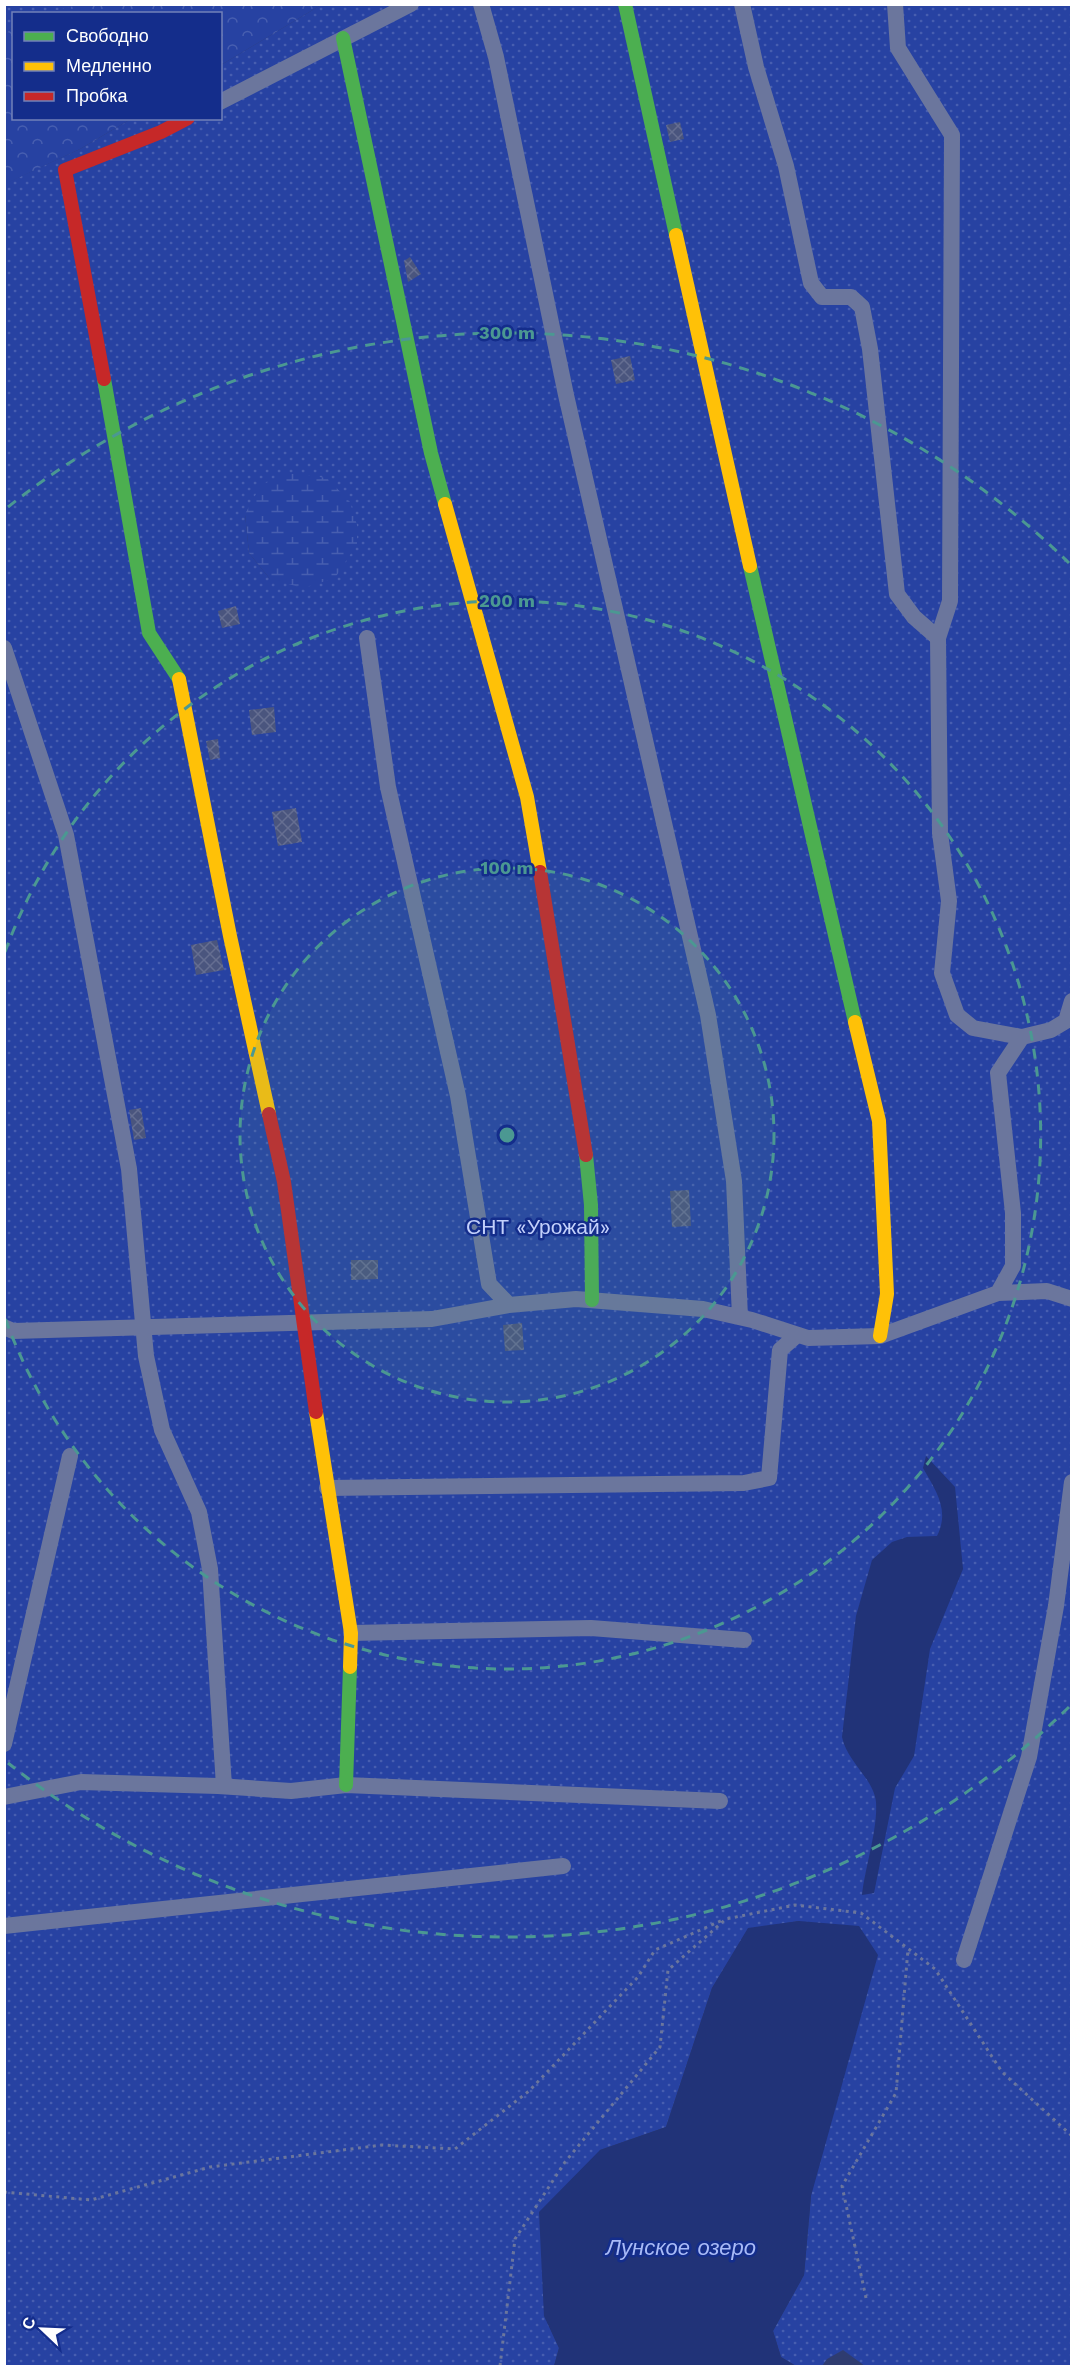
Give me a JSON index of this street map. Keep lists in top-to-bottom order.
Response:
{
  "water": ["Лунское озеро"],
  "parks": ["СНТ «Урожай»"],
  "legend": ["Свободно", "Медленно", "Пробка"],
  "north": "top left",
  "rings": ["300 m", "200 m", "100 m"]
}
